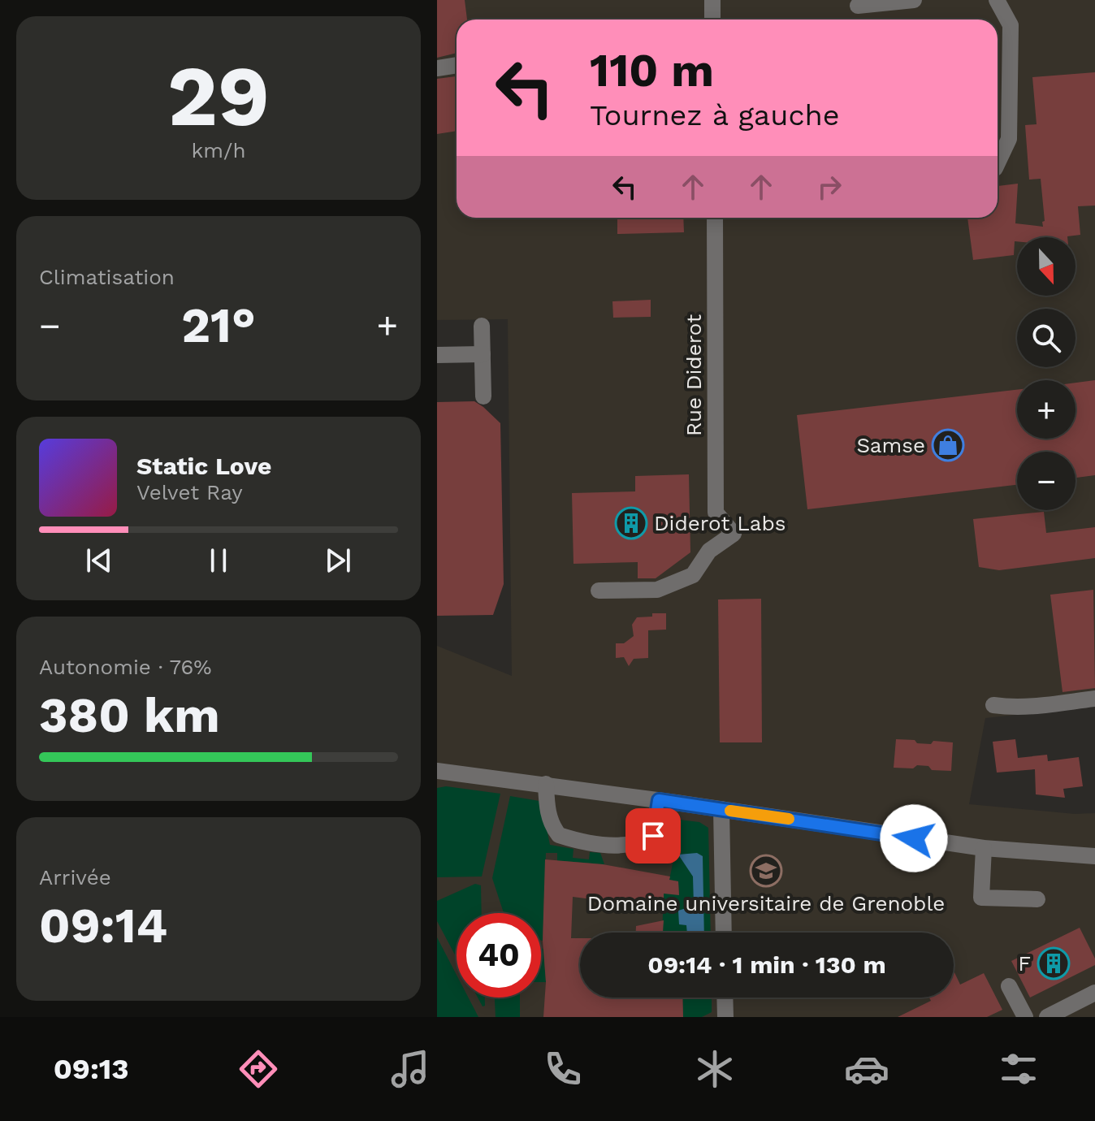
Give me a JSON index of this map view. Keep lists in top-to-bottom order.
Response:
{
  "streets": {
    "street": ["Rue Diderot"]
  },
  "places": {
    "shop": ["Samse"],
    "building": ["Diderot Labs", "F"],
    "school or university": ["Domaine universitaire de Grenoble"]
  },
  "north": "bottom",
  "page": {
    "tile": [
      ["29", "km/h"],
      "Climatisation",
      ["Autonomie · 76%", "380 km"],
      ["Arrivée", "09:14"]
    ],
    "turn": ["110 m", "Tournez à gauche"],
    "map_buttons": ["+", "−"],
    "heat": ["−", "21°", "+"],
    "song": ["Static Love", "Velvet Ray"],
    "limit": "40",
    "trip": "09:14 · 1 min · 130 m",
    "tabs": "09:13"
  }
}
